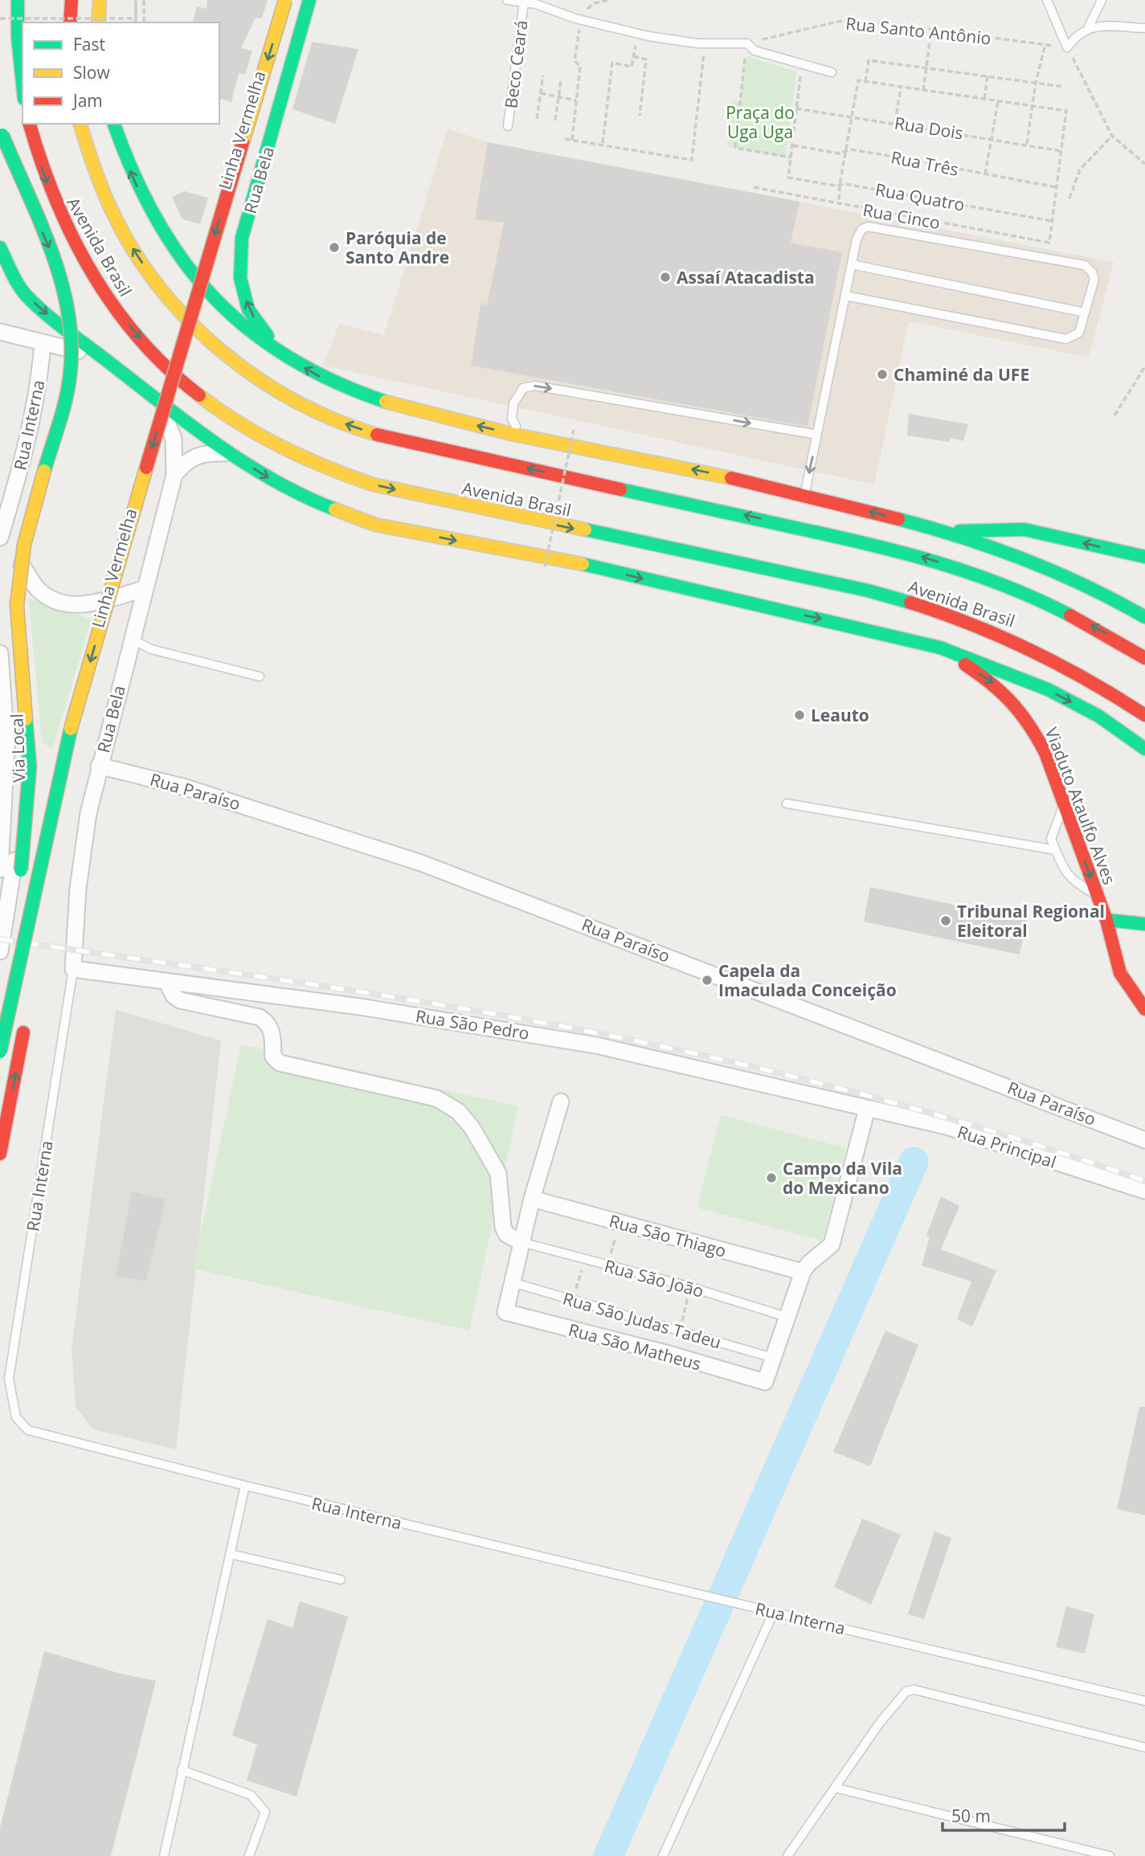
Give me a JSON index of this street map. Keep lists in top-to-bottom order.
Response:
{
  "streets": {
    "main road": [
      "Linha Vermelha",
      "Rua Bela",
      "Avenida Brasil",
      "Viaduto Ataulfo Alves"
    ],
    "street": [
      "Rua Interna",
      "Via Local",
      "Rua Paraíso",
      "Rua São Pedro",
      "Rua Principal",
      "Rua São Thiago",
      "Rua São Matheus"
    ],
    "lane": ["Beco Ceará", "Rua São João", "Rua São Judas Tadeu"],
    "path": [
      "Rua Santo Antônio",
      "Rua Dois",
      "Rua Três",
      "Rua Quatro",
      "Rua Cinco"
    ]
  },
  "crossings": [
    ["Linha Vermelha", "Rua Bela"],
    ["Rua Bela", "Rua Interna"],
    ["Rua Bela", "Rua Paraíso"],
    ["Rua Bela", "Rua São Pedro"],
    ["Rua Quatro", "Rua Cinco"],
    ["Rua Interna", "Rua São Pedro"],
    ["Rua São Pedro", "Rua Principal"],
    ["Rua São Judas Tadeu", "Rua São Matheus"]
  ],
  "one_way": ["Rua Bela", "Viaduto Ataulfo Alves"],
  "parks": ["Praça do Uga Uga"],
  "places": [
    "Paróquia de Santo Andre",
    "Assaí Atacadista",
    "Chaminé da UFE",
    "Leauto",
    "Tribunal Regional Eleitoral",
    "Capela da Imaculada Conceição",
    "Campo da Vila do Mexicano"
  ],
  "legend": ["Fast", "Slow", "Jam"],
  "scale_bar": "50 m"
}
